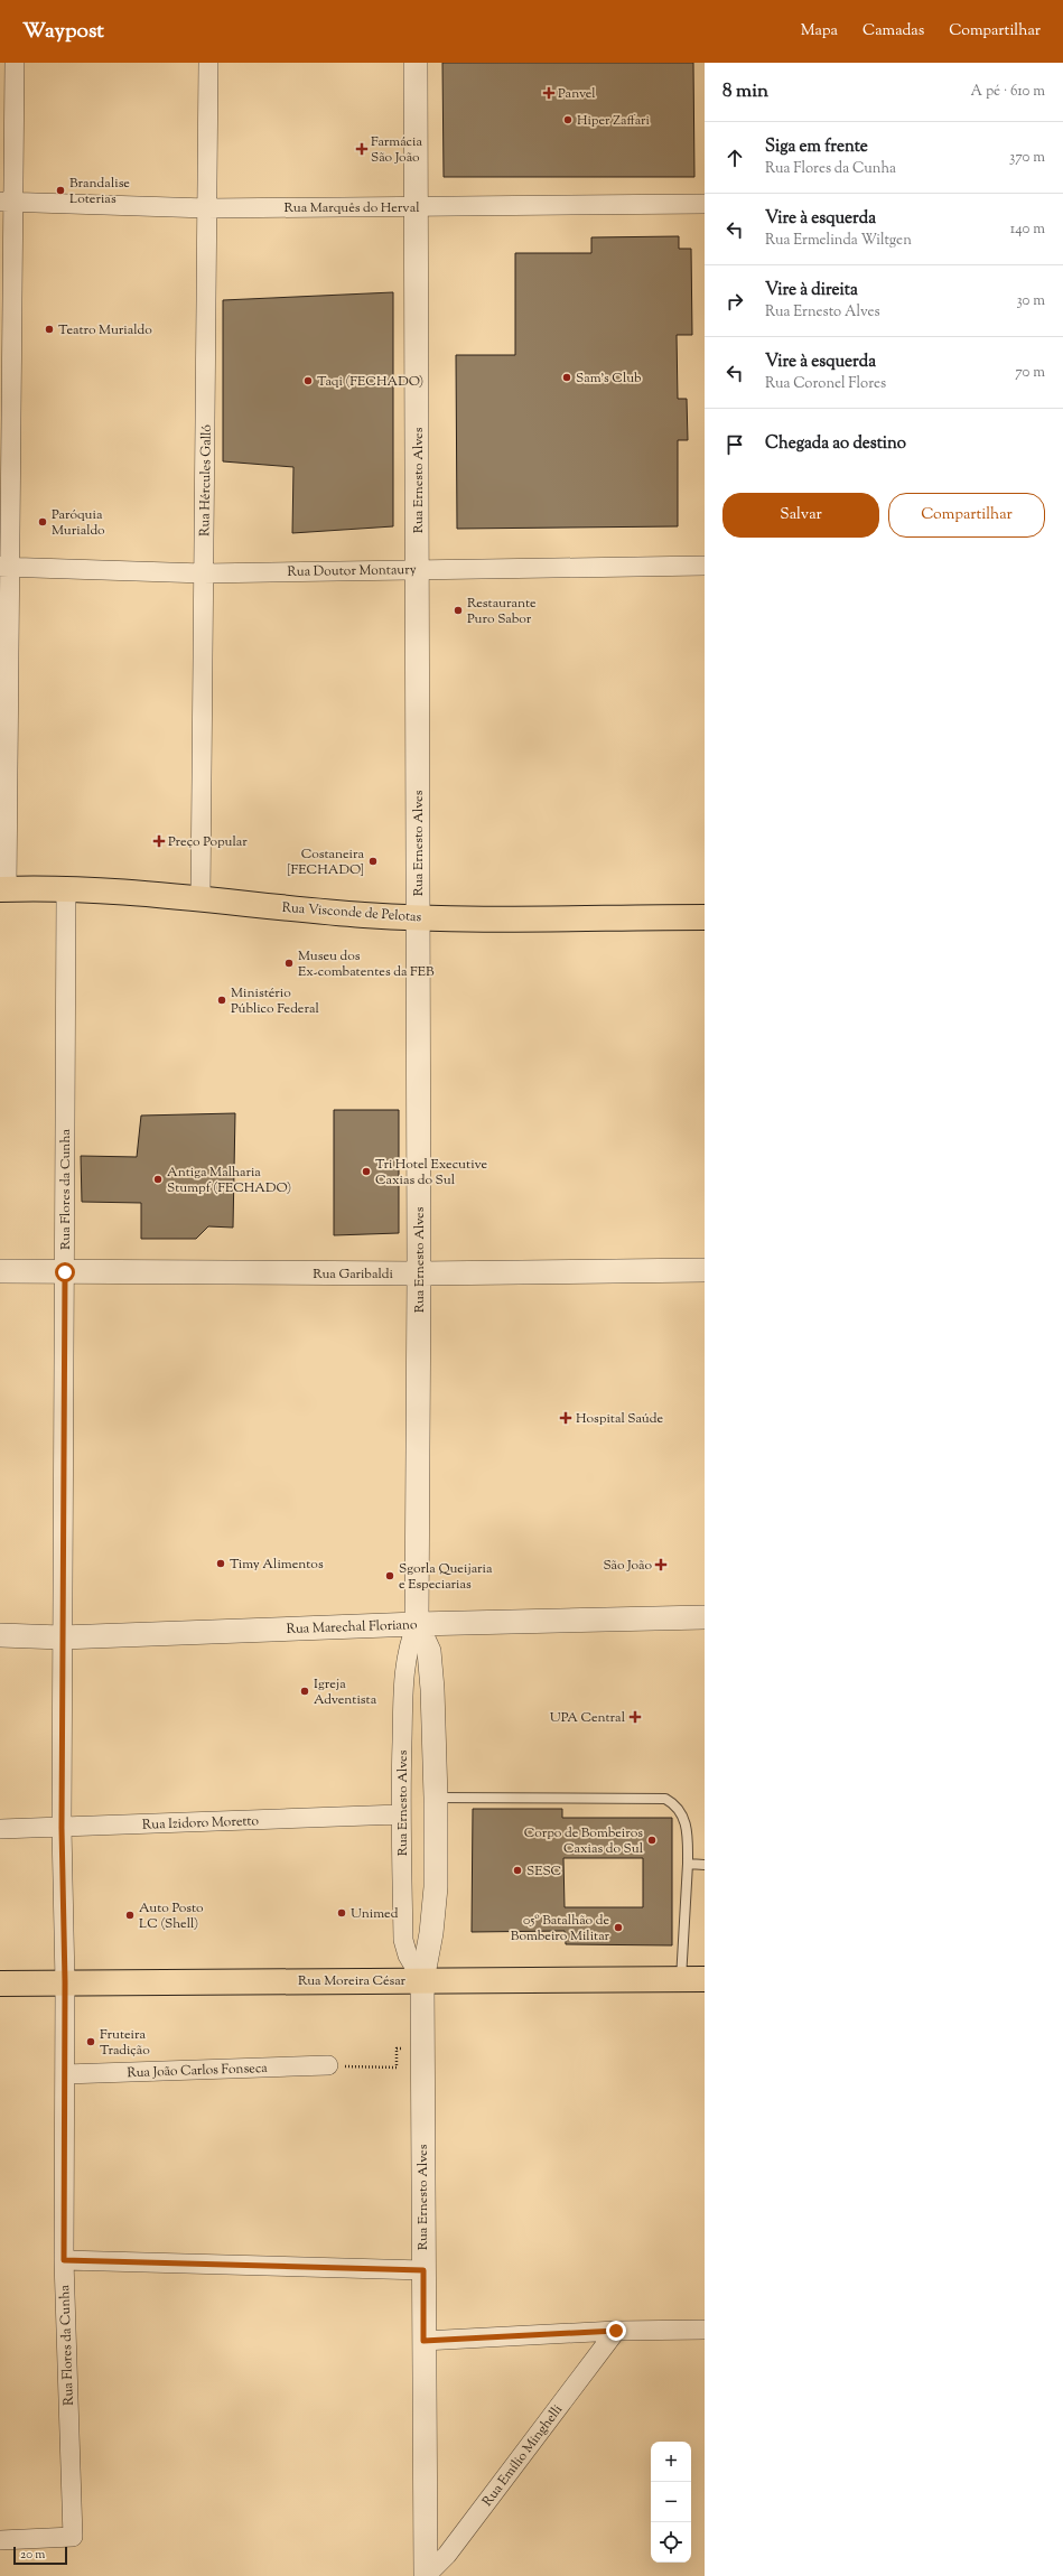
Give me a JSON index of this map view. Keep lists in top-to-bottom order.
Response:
{
  "streets": {
    "main road": ["Rua Visconde de Pelotas", "Rua Moreira César"],
    "street": [
      "Rua Marquês do Herval",
      "Rua Hércules Galló",
      "Rua Ernesto Alves",
      "Rua Doutor Montaury",
      "Rua Flores da Cunha",
      "Rua Garibaldi",
      "Rua Marechal Floriano",
      "Rua Izidoro Moretto",
      "Rua João Carlos Fonseca",
      "Rua Emílio Minghelli"
    ]
  },
  "crossings": [
    ["Rua Marquês do Herval", "Rua Hércules Galló"],
    ["Rua Marquês do Herval", "Rua Ernesto Alves"],
    ["Rua Hércules Galló", "Rua Doutor Montaury"],
    ["Rua Hércules Galló", "Rua Visconde de Pelotas"],
    ["Rua Ernesto Alves", "Rua Doutor Montaury"],
    ["Rua Ernesto Alves", "Rua Visconde de Pelotas"],
    ["Rua Ernesto Alves", "Rua Garibaldi"],
    ["Rua Ernesto Alves", "Rua Marechal Floriano"],
    ["Rua Ernesto Alves", "Rua Izidoro Moretto"],
    ["Rua Ernesto Alves", "Rua Moreira César"],
    ["Rua Ernesto Alves", "Rua Emílio Minghelli"],
    ["Rua Visconde de Pelotas", "Rua Flores da Cunha"],
    ["Rua Flores da Cunha", "Rua Garibaldi"],
    ["Rua Flores da Cunha", "Rua Marechal Floriano"],
    ["Rua Flores da Cunha", "Rua Izidoro Moretto"],
    ["Rua Flores da Cunha", "Rua Moreira César"],
    ["Rua Flores da Cunha", "Rua João Carlos Fonseca"]
  ],
  "places": {
    "health": [
      "Panvel",
      "Farmácia São João",
      "Preço Popular",
      "Hospital Saúde",
      "São João",
      "UPA Central"
    ],
    "other": [
      "Hiper Zaffari",
      "Brandalise Loterias",
      "Teatro Murialdo",
      "Sam's Club",
      "Taqi (FECHADO)",
      "Paróquia Murialdo",
      "Restaurante Puro Sabor",
      "Costaneira [FECHADO]",
      "Museu dos Ex-combatentes da FEB",
      "Ministério Público Federal",
      "Tri Hotel Executive Caxias do Sul",
      "Antiga Malharia Stumpf (FECHADO)",
      "Timy Alimentos",
      "Sgorla Queijaria e Especiarias",
      "Igreja Adventista",
      "Corpo de Bombeiros Caxias do Sul",
      "SESC",
      "Unimed",
      "Auto Posto LC (Shell)",
      "05º Batalhão de Bombeiro Militar",
      "Fruteira Tradição"
    ]
  },
  "scale_bar": "20 m",
  "page": {
    "header": "Waypost",
    "nav": ["Mapa", "Camadas", "Compartilhar"],
    "heading": ["8 min", "A pé · 610 m"],
    "list": [
      ["Siga em frente", "Rua Flores da Cunha", "370 m"],
      ["Vire à esquerda", "Rua Ermelinda Wiltgen", "140 m"],
      ["Vire à direita", "Rua Ernesto Alves", "30 m"],
      ["Vire à esquerda", "Rua Coronel Flores", "70 m"],
      "Chegada ao destino"
    ],
    "buttons": ["Salvar", "Compartilhar"],
    "map_buttons": ["+", "−"],
    "scale": "20 m"
  }
}
